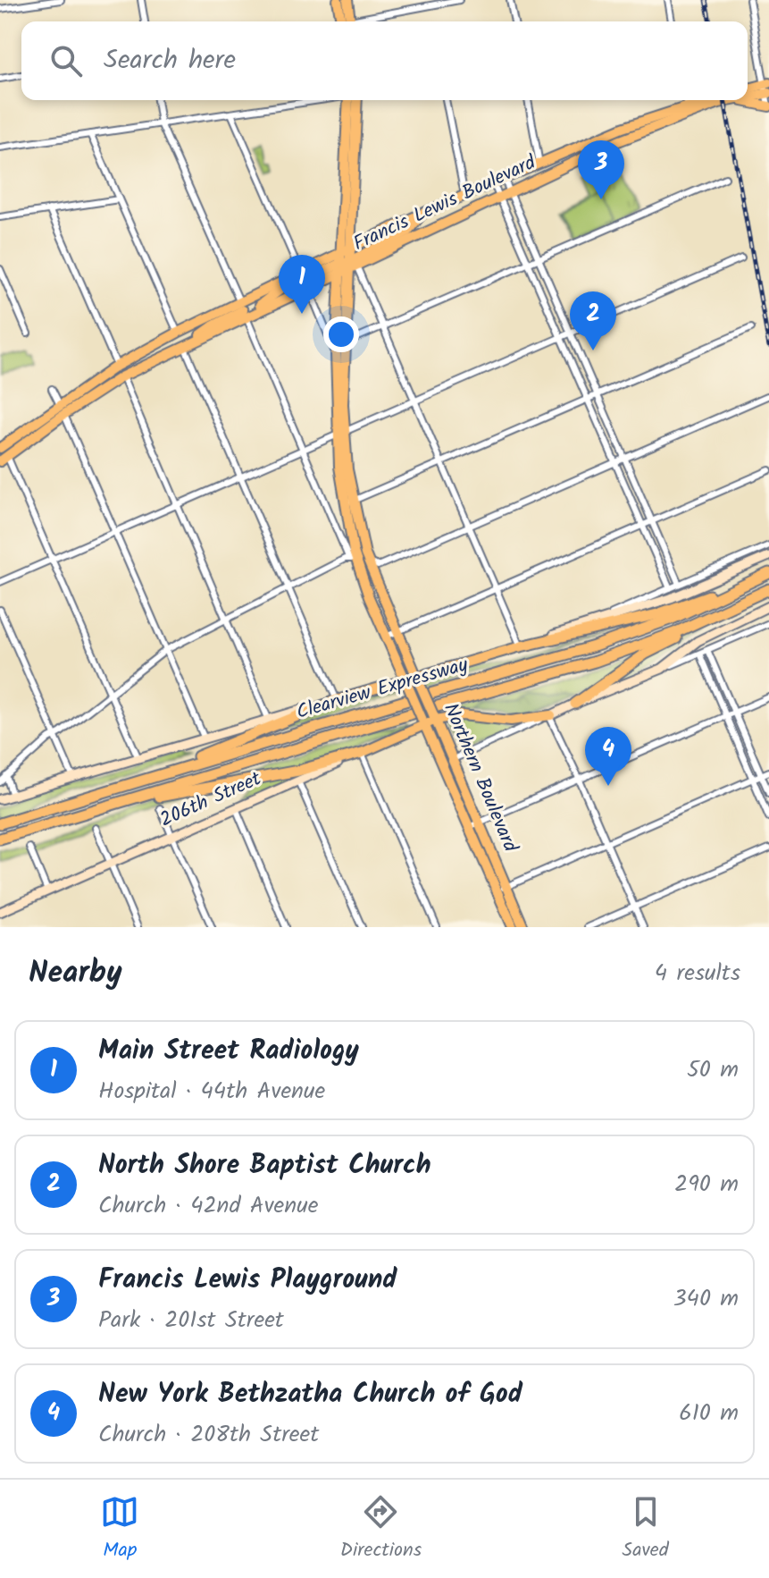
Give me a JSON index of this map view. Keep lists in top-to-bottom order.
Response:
{
  "streets": {
    "highway": ["Clearview Expressway"],
    "main road": ["Francis Lewis Boulevard", "Northern Boulevard", "206th Street"]
  },
  "crossings": [
    ["Francis Lewis Boulevard", "Northern Boulevard"],
    ["Clearview Expressway", "Northern Boulevard"],
    ["Northern Boulevard", "206th Street"]
  ],
  "page": {
    "search": "Search here",
    "pins": [
      "3",
      "1",
      "2",
      "4"
    ],
    "heading": ["Nearby", "4 results"],
    "list": [
      {
        "mark": "1",
        "name": "Main Street Radiology",
        "note": "Hospital · 44th Avenue",
        "value": "50 m"
      },
      {
        "mark": "2",
        "name": "North Shore Baptist Church",
        "note": "Church · 42nd Avenue",
        "value": "290 m"
      },
      {
        "mark": "3",
        "name": "Francis Lewis Playground",
        "note": "Park · 201st Street",
        "value": "340 m"
      },
      {
        "mark": "4",
        "name": "New York Bethzatha Church of God",
        "note": "Church · 208th Street",
        "value": "610 m"
      }
    ],
    "nav": ["Map", "Directions", "Saved"]
  }
}
